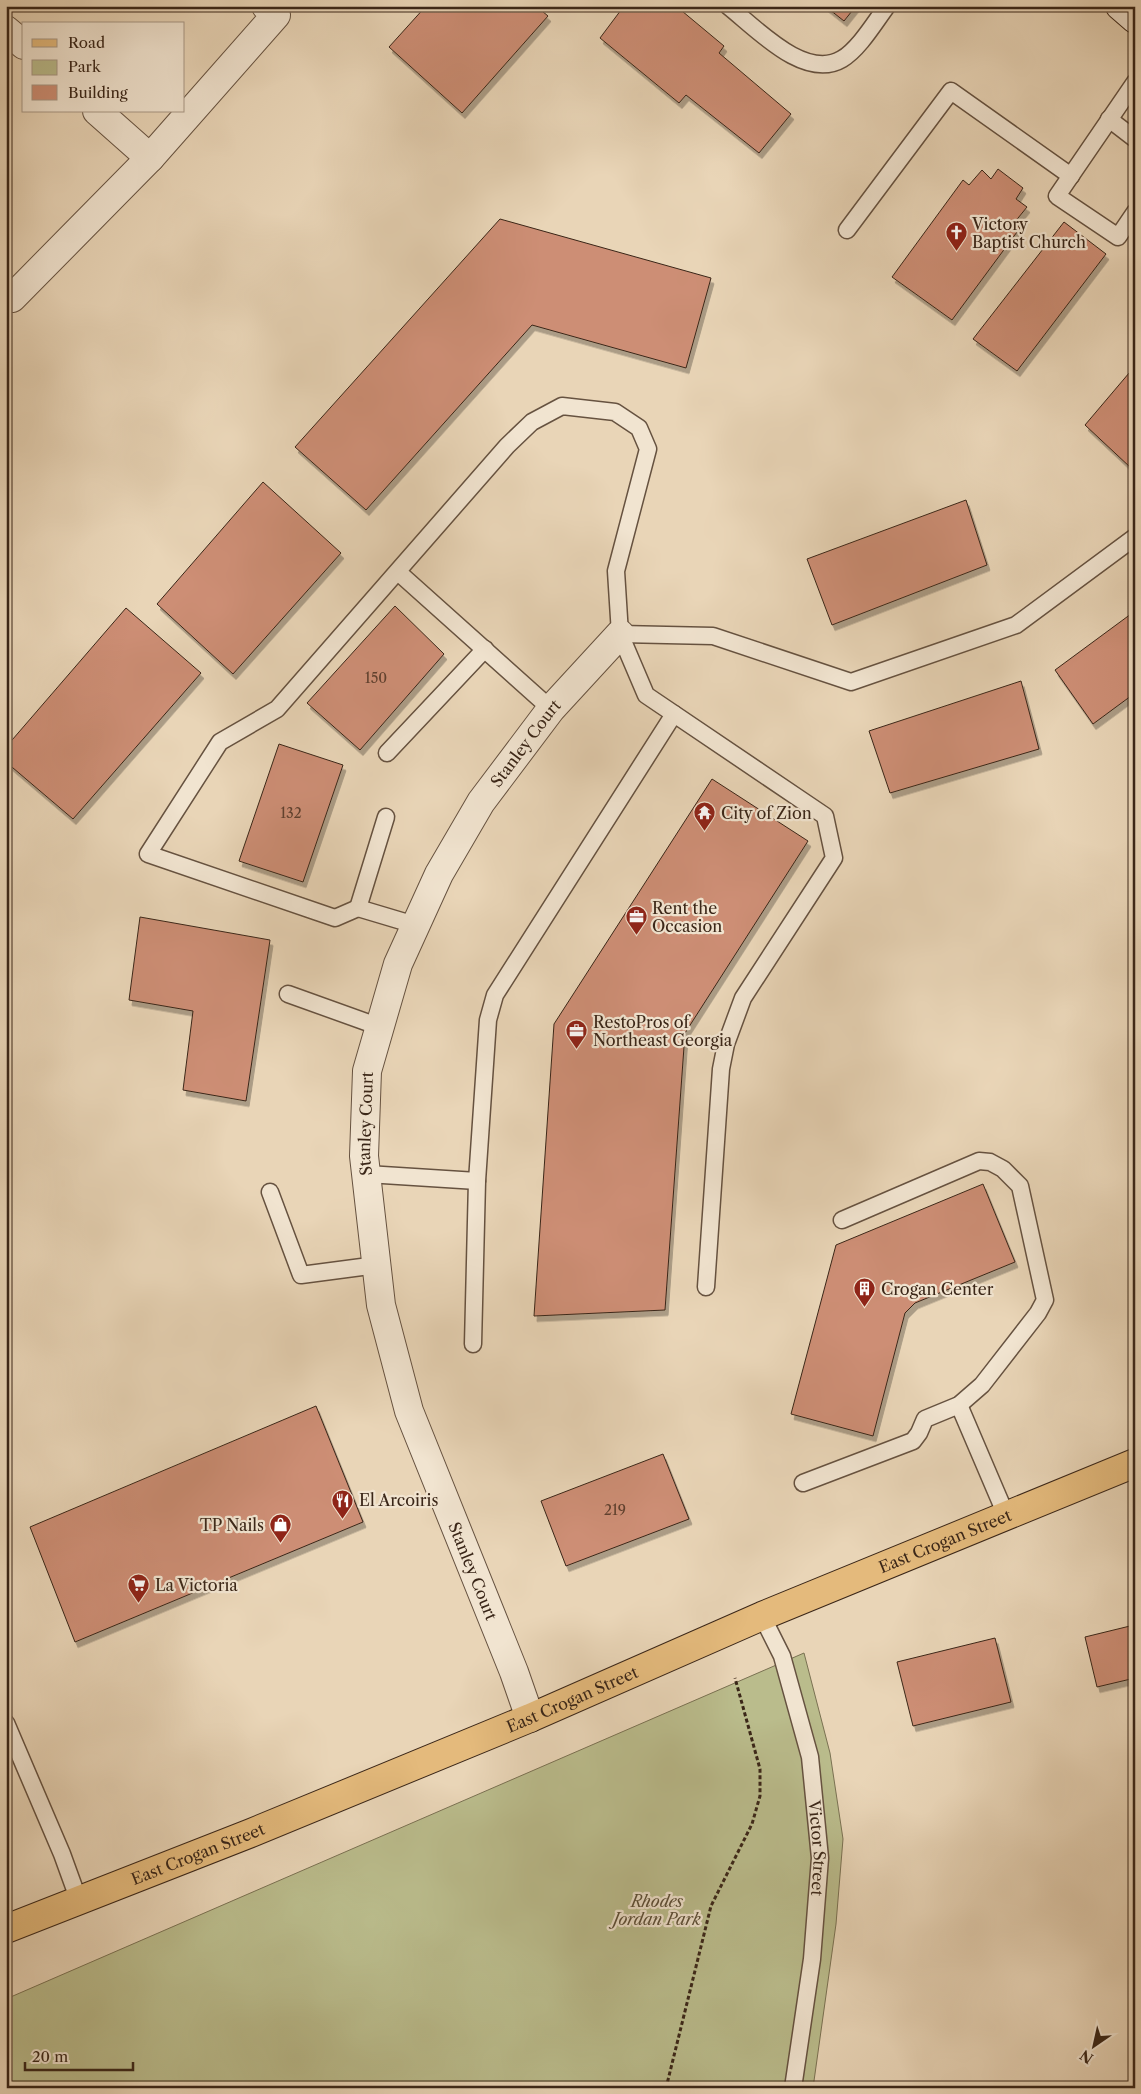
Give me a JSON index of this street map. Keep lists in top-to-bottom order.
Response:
{
  "streets": {
    "main road": ["East Crogan Street"],
    "street": ["Stanley Court"],
    "lane": ["Victor Street"]
  },
  "crossings": [
    ["Stanley Court", "East Crogan Street"],
    ["East Crogan Street", "Victor Street"]
  ],
  "parks": ["Rhodes Jordan Park"],
  "places": {
    "church": ["Victory Baptist Church"],
    "temple": ["City of Zion"],
    "office": ["Rent the Occasion", "RestoPros of Northeast Georgia"],
    "building": ["Crogan Center"],
    "restaurant": ["El Arcoiris"],
    "shop": ["TP Nails"],
    "supermarket": ["La Victoria"]
  },
  "house_numbers": ["150", "132", "219"],
  "legend": ["Road", "Park", "Building"],
  "scale_bar": "20 m",
  "north": "bottom left"
}
